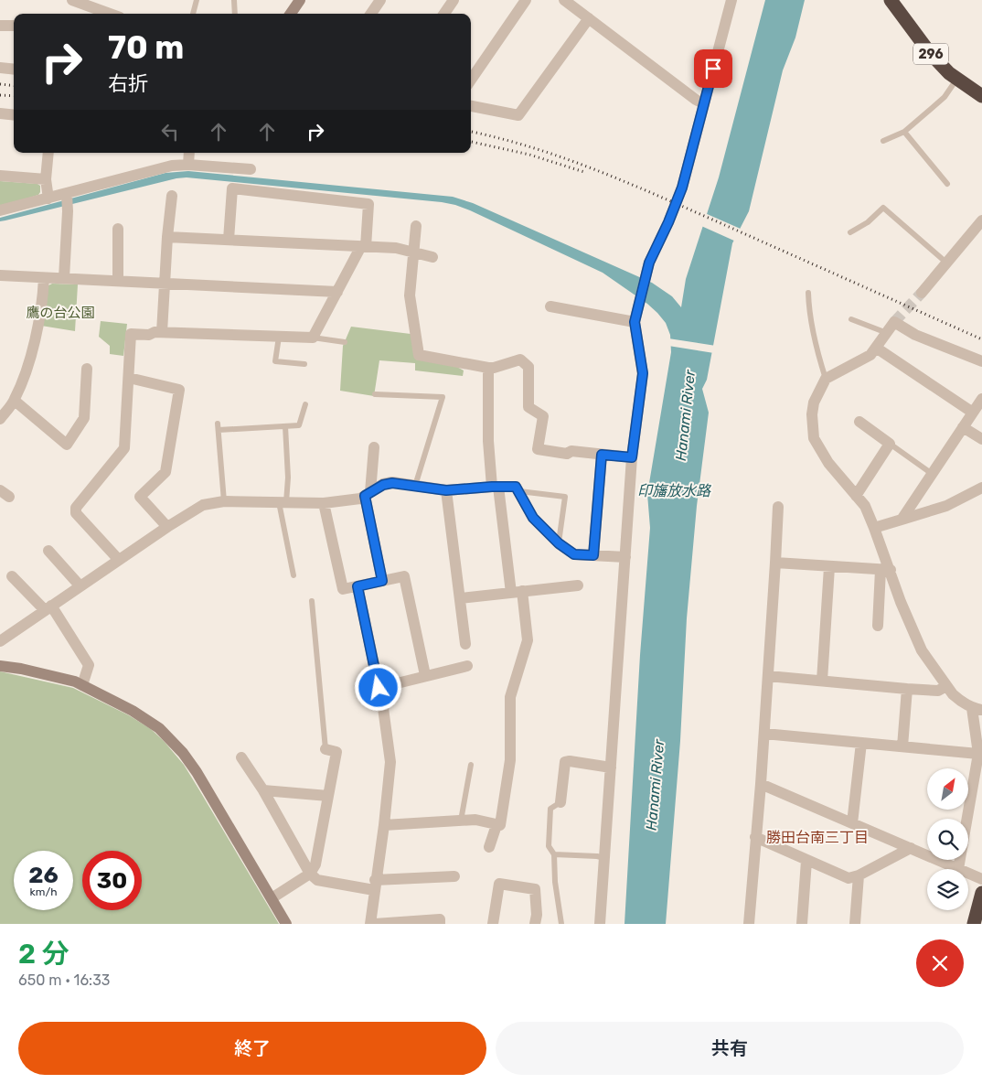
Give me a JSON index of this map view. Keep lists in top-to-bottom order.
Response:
{
  "streets": {
    "highway": ["296"]
  },
  "districts": ["勝田台南三丁目"],
  "water": ["Hanami River", "印旛放水路"],
  "parks": ["鷹の台公園"],
  "north": "top right",
  "page": {
    "turn": ["70 m", "右折"],
    "speed": "26 km/h",
    "limit": "30",
    "heading": ["2 分", "650 m · 16:33"],
    "buttons": ["終了", "共有"]
  }
}
